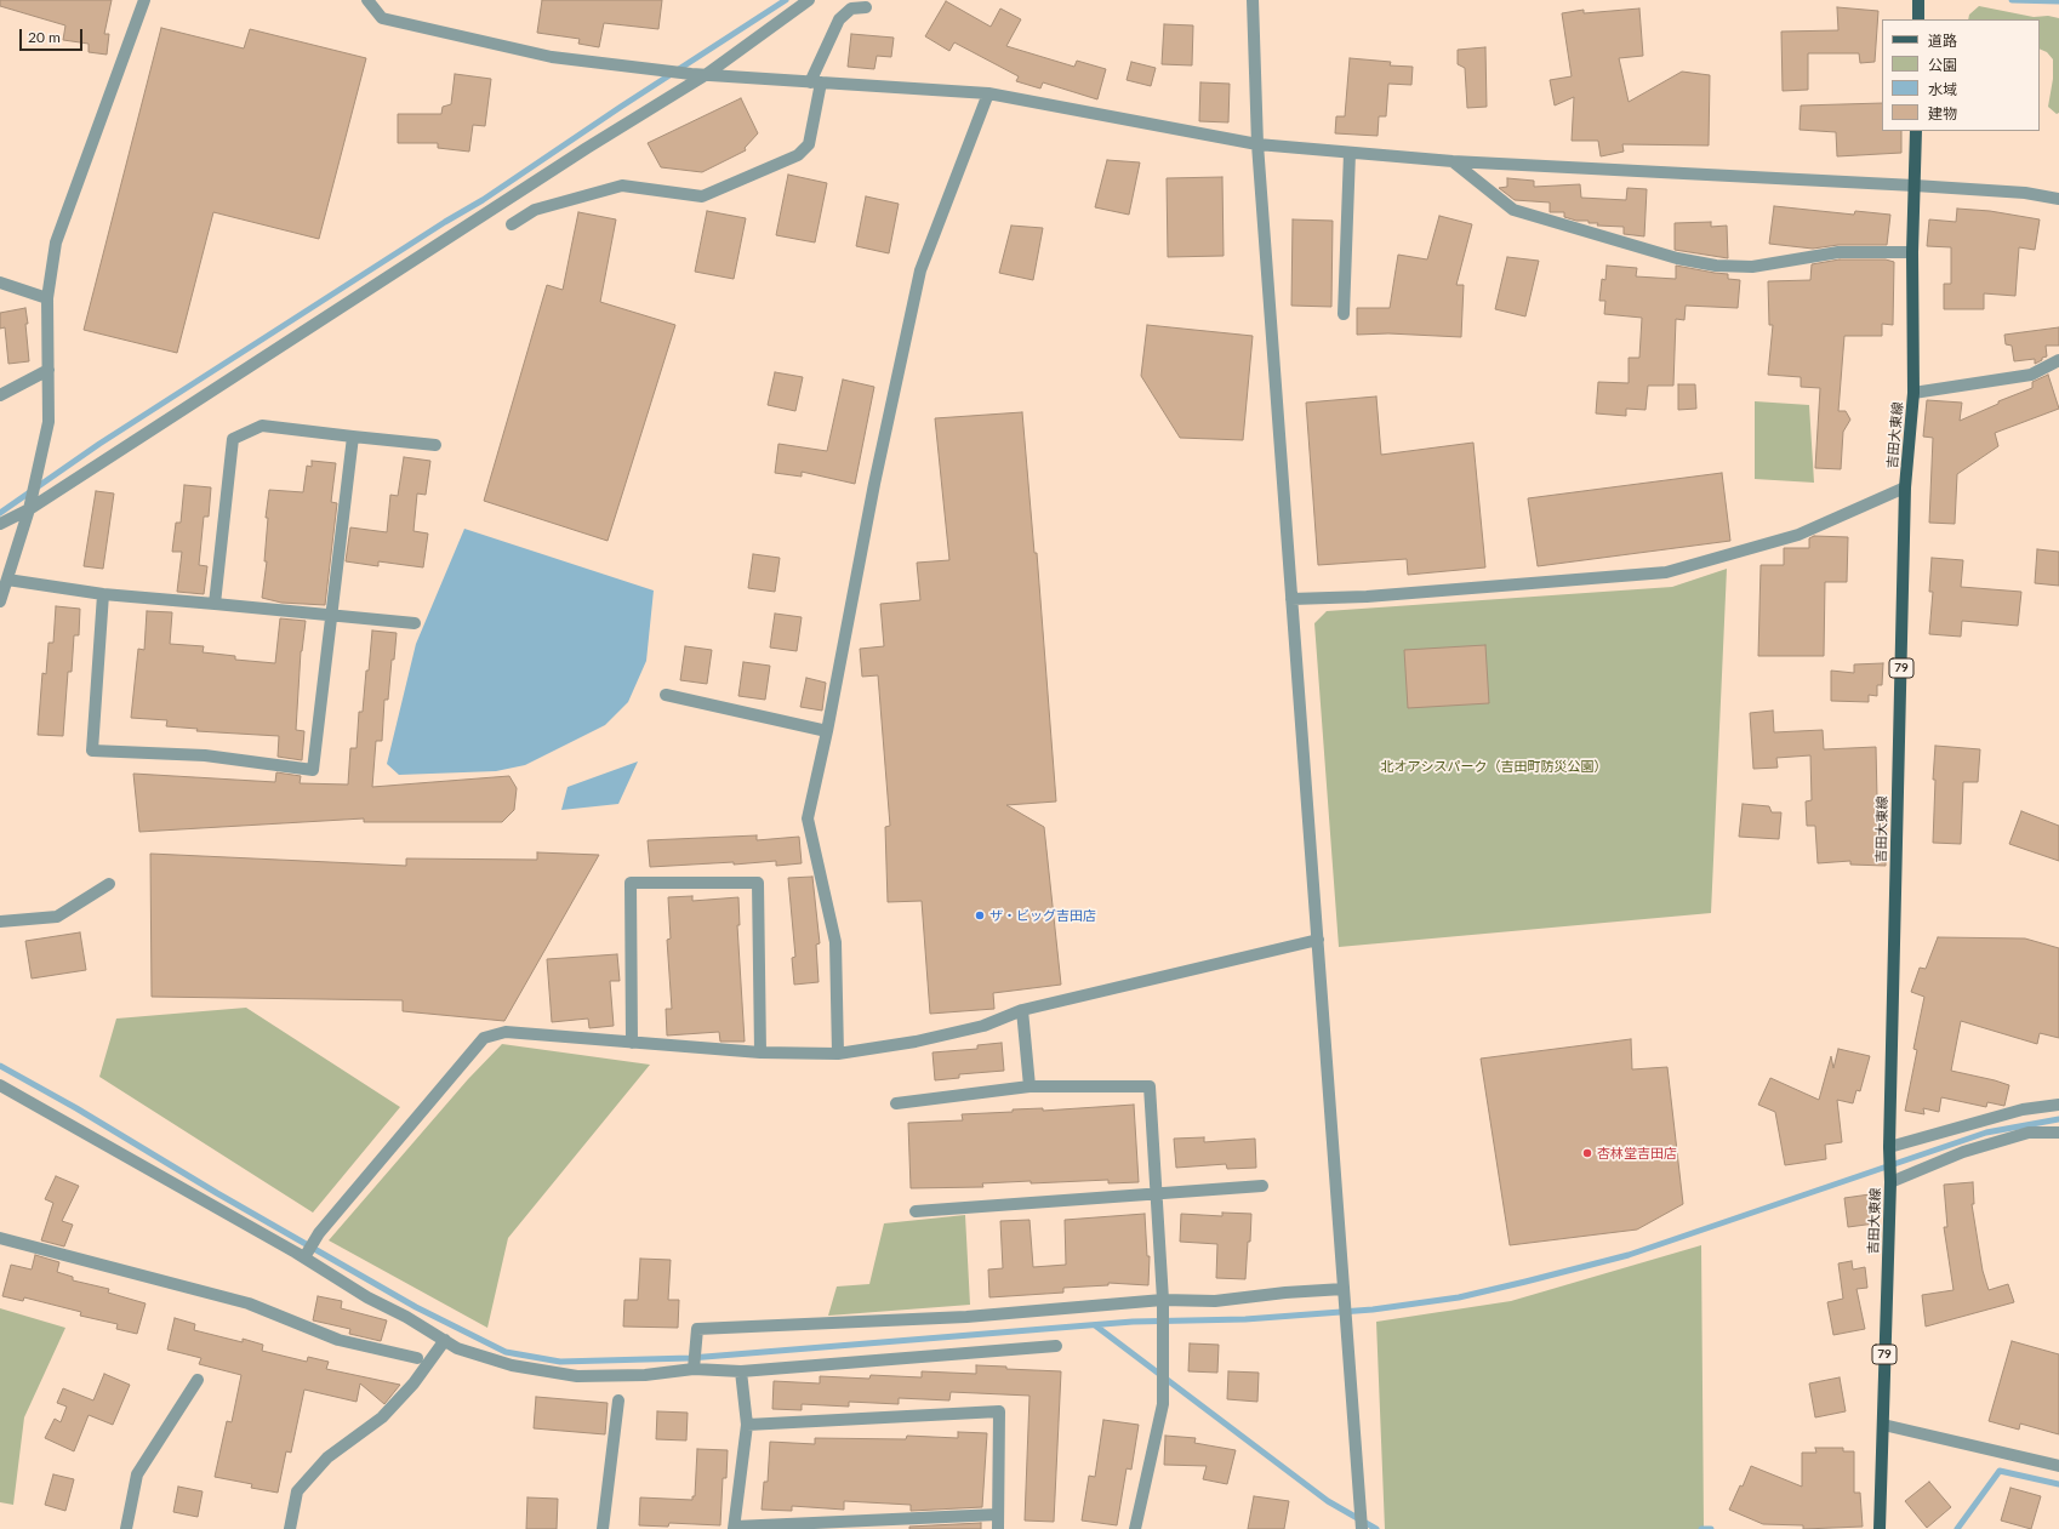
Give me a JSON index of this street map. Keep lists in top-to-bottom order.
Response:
{
  "streets": {
    "main road": ["吉田大東線", "79"]
  },
  "parks": ["北オアシスパーク（吉田町防災公園）"],
  "places": ["ザ・ビッグ吉田店", "杏林堂吉田店"],
  "legend": [
    "道路",
    "公園",
    "水域",
    "建物"
  ],
  "scale_bar": "20 m"
}
